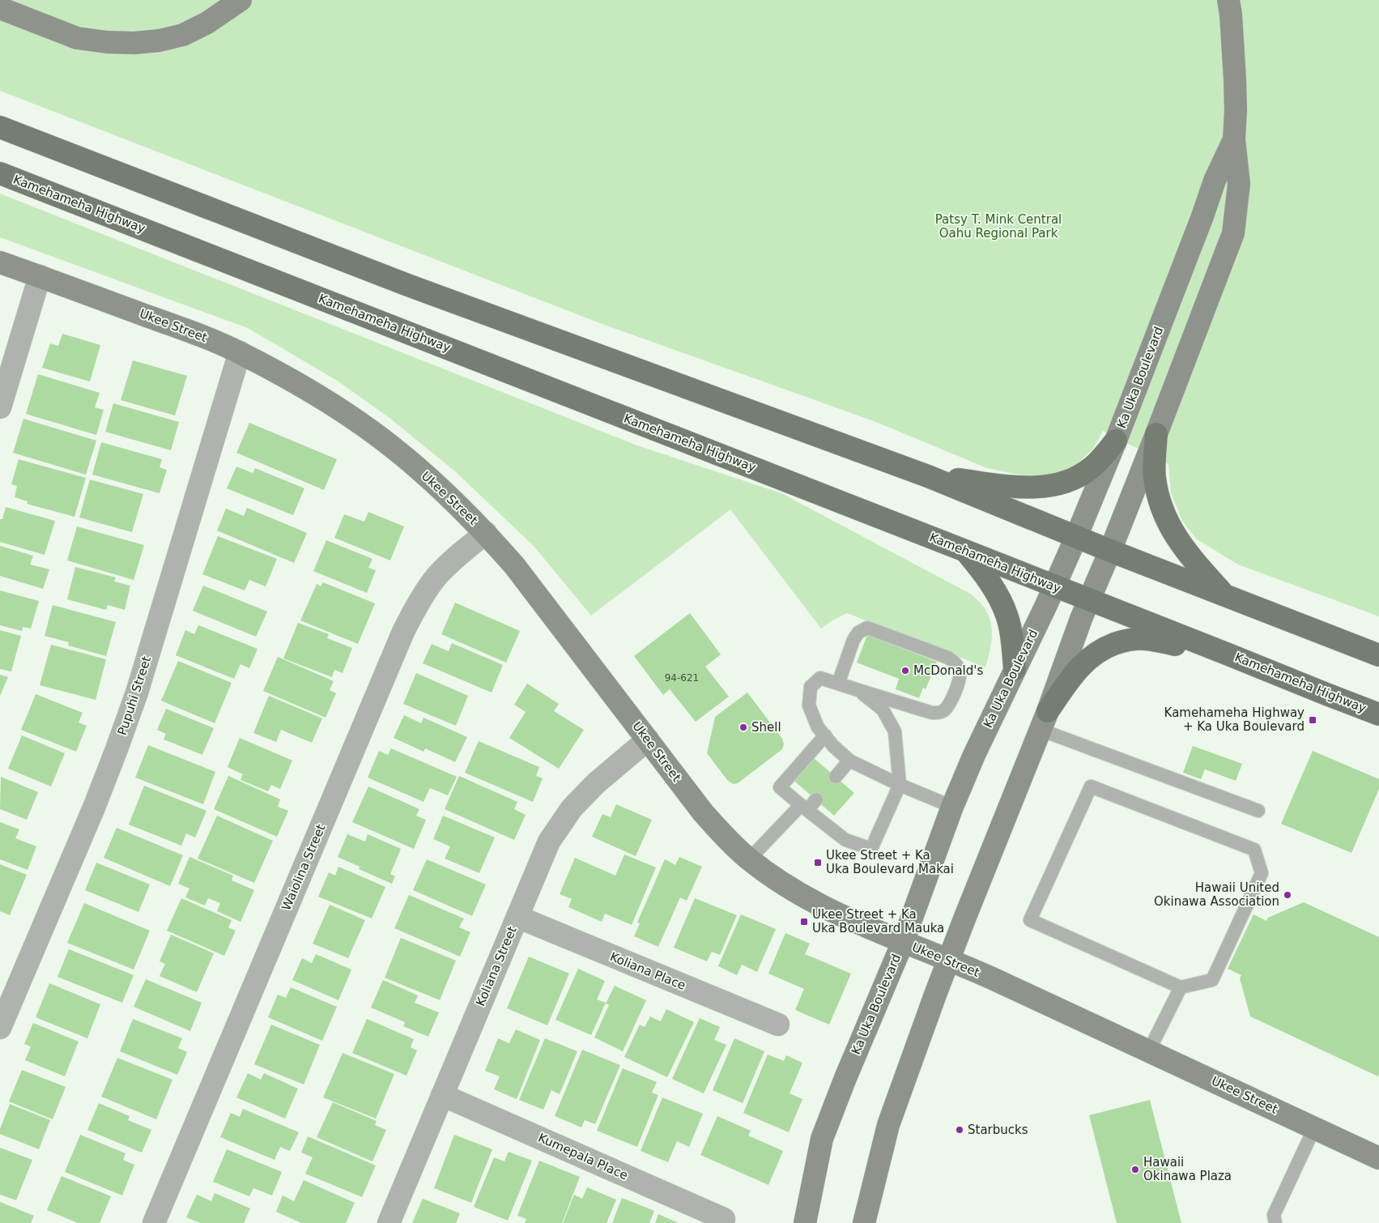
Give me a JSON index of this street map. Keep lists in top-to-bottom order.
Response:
{
  "streets": {
    "main road": ["Kamehameha Highway"],
    "street": [
      "Ukee Street",
      "Ka Uka Boulevard",
      "Pupuhi Street",
      "Waiolina Street",
      "Koliana Street",
      "Koliana Place",
      "Kumepala Place"
    ]
  },
  "crossings": [
    ["Kamehameha Highway", "Ka Uka Boulevard"],
    ["Ukee Street", "Ka Uka Boulevard"],
    ["Ukee Street", "Pupuhi Street"],
    ["Ukee Street", "Waiolina Street"],
    ["Ukee Street", "Koliana Street"],
    ["Koliana Street", "Koliana Place"],
    ["Koliana Street", "Kumepala Place"]
  ],
  "parks": ["Patsy T. Mink Central Oahu Regional Park"],
  "places": {
    "other": [
      "McDonald's",
      "Shell",
      "Hawaii United Okinawa Association",
      "Starbucks",
      "Hawaii Okinawa Plaza"
    ],
    "transit": ["Kamehameha Highway + Ka Uka Boulevard", "Ukee Street + Ka Uka Boulevard Makai", "Ukee Street + Ka Uka Boulevard Mauka"]
  },
  "house_numbers": ["94-621"]
}
